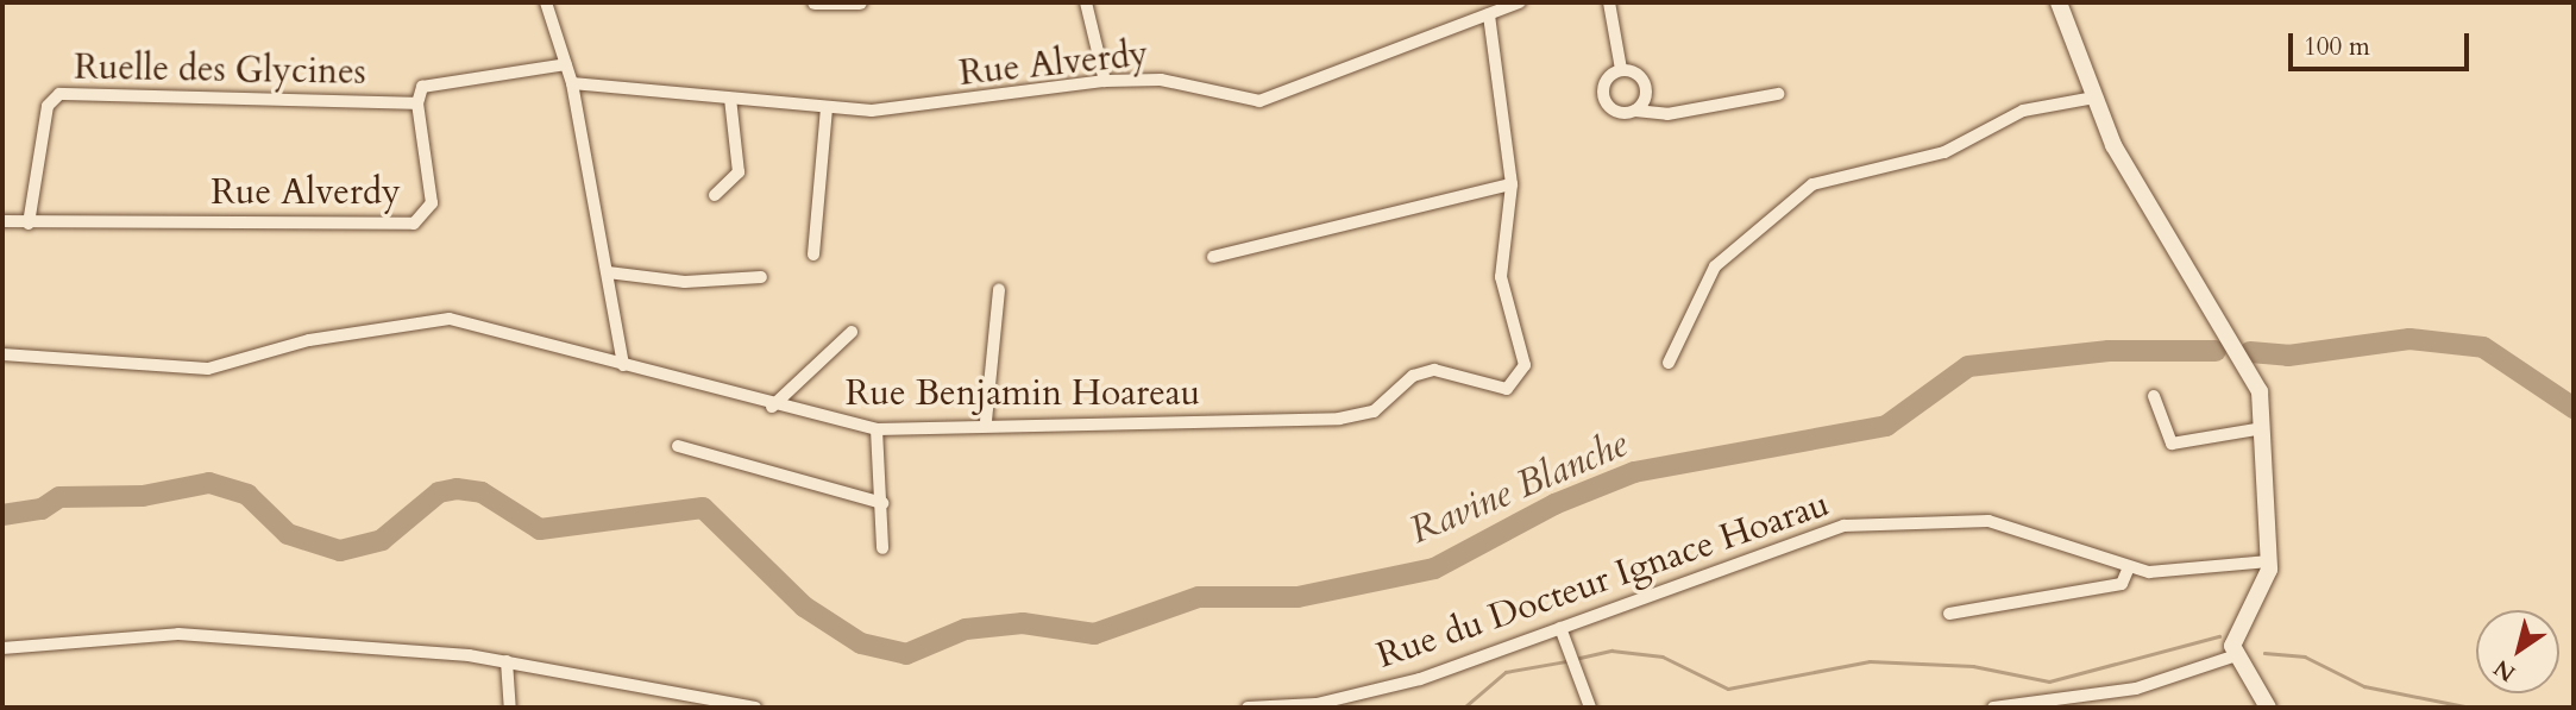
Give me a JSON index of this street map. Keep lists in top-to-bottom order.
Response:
{
  "streets": {
    "street": [
      "Rue Alverdy",
      "Ruelle des Glycines",
      "Rue Benjamin Hoareau",
      "Rue du Docteur Ignace Hoarau"
    ]
  },
  "crossings": [
    ["Rue Alverdy", "Ruelle des Glycines"],
    ["Rue Alverdy", "Rue Benjamin Hoareau"]
  ],
  "water": ["Ravine Blanche"],
  "scale_bar": "100 m",
  "north": "bottom left"
}
